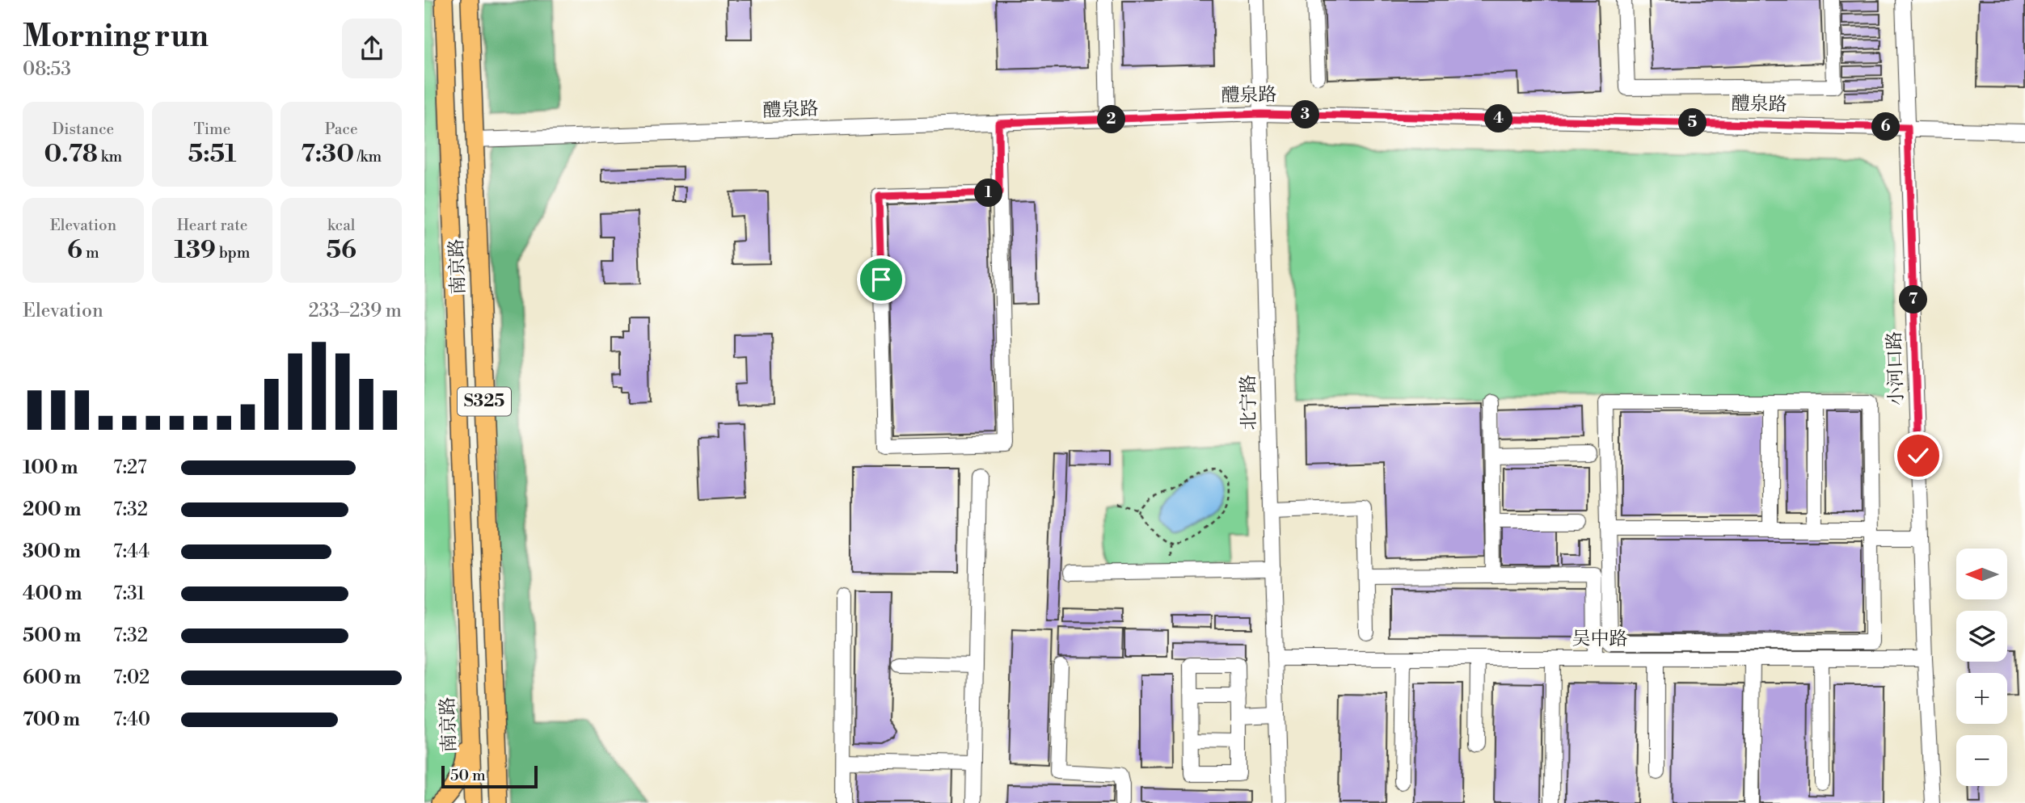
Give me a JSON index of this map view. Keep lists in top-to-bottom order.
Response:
{
  "streets": {
    "main road": ["南京路", "S325"],
    "street": [
      "醴泉路",
      "小河口路",
      "北宁路",
      "吴中路"
    ]
  },
  "crossings": [
    ["醴泉路", "南京路"],
    ["醴泉路", "小河口路"],
    ["醴泉路", "北宁路"],
    ["小河口路", "吴中路"],
    ["北宁路", "吴中路"]
  ],
  "scale_bar": "50 m",
  "north": "left",
  "page": {
    "heading": ["Morning run", "08:53"],
    "stats": [
      ["Distance", "0.78 km"],
      ["Time", "5:51"],
      ["Pace", "7:30 /km"],
      ["Elevation", "6 m"],
      ["Heart rate", "139 bpm"],
      ["kcal", "56"]
    ],
    "pins": [
      "3",
      "4",
      "2",
      "5",
      "6",
      "1",
      "7"
    ],
    "chart": ["Elevation", "233–239 m"],
    "list": [
      {
        "name": "100 m",
        "note": "7:27"
      },
      {
        "name": "200 m",
        "note": "7:32"
      },
      {
        "name": "300 m",
        "note": "7:44"
      },
      {
        "name": "400 m",
        "note": "7:31"
      },
      {
        "name": "500 m",
        "note": "7:32"
      },
      {
        "name": "600 m",
        "note": "7:02"
      },
      {
        "name": "700 m",
        "note": "7:40"
      }
    ],
    "map_buttons": ["+", "−"],
    "scale": "50 m"
  }
}
